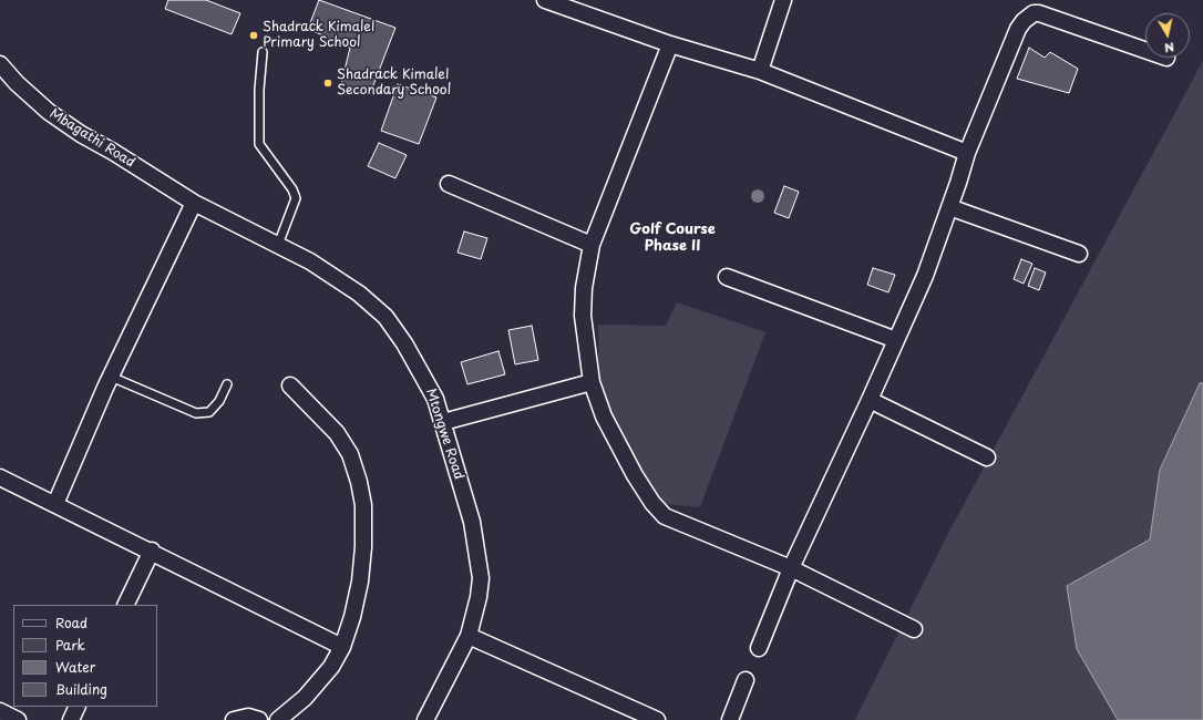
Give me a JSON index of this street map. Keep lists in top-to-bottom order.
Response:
{
  "streets": {
    "street": ["Mbagathi Road", "Mtongwe Road"]
  },
  "crossings": [
    ["Mbagathi Road", "Mtongwe Road"]
  ],
  "districts": ["Golf Course Phase II"],
  "places": ["Shadrack Kimalel Primary School", "Shadrack Kimalel Secondary School"],
  "legend": [
    "Road",
    "Park",
    "Water",
    "Building"
  ],
  "north": "bottom"
}
